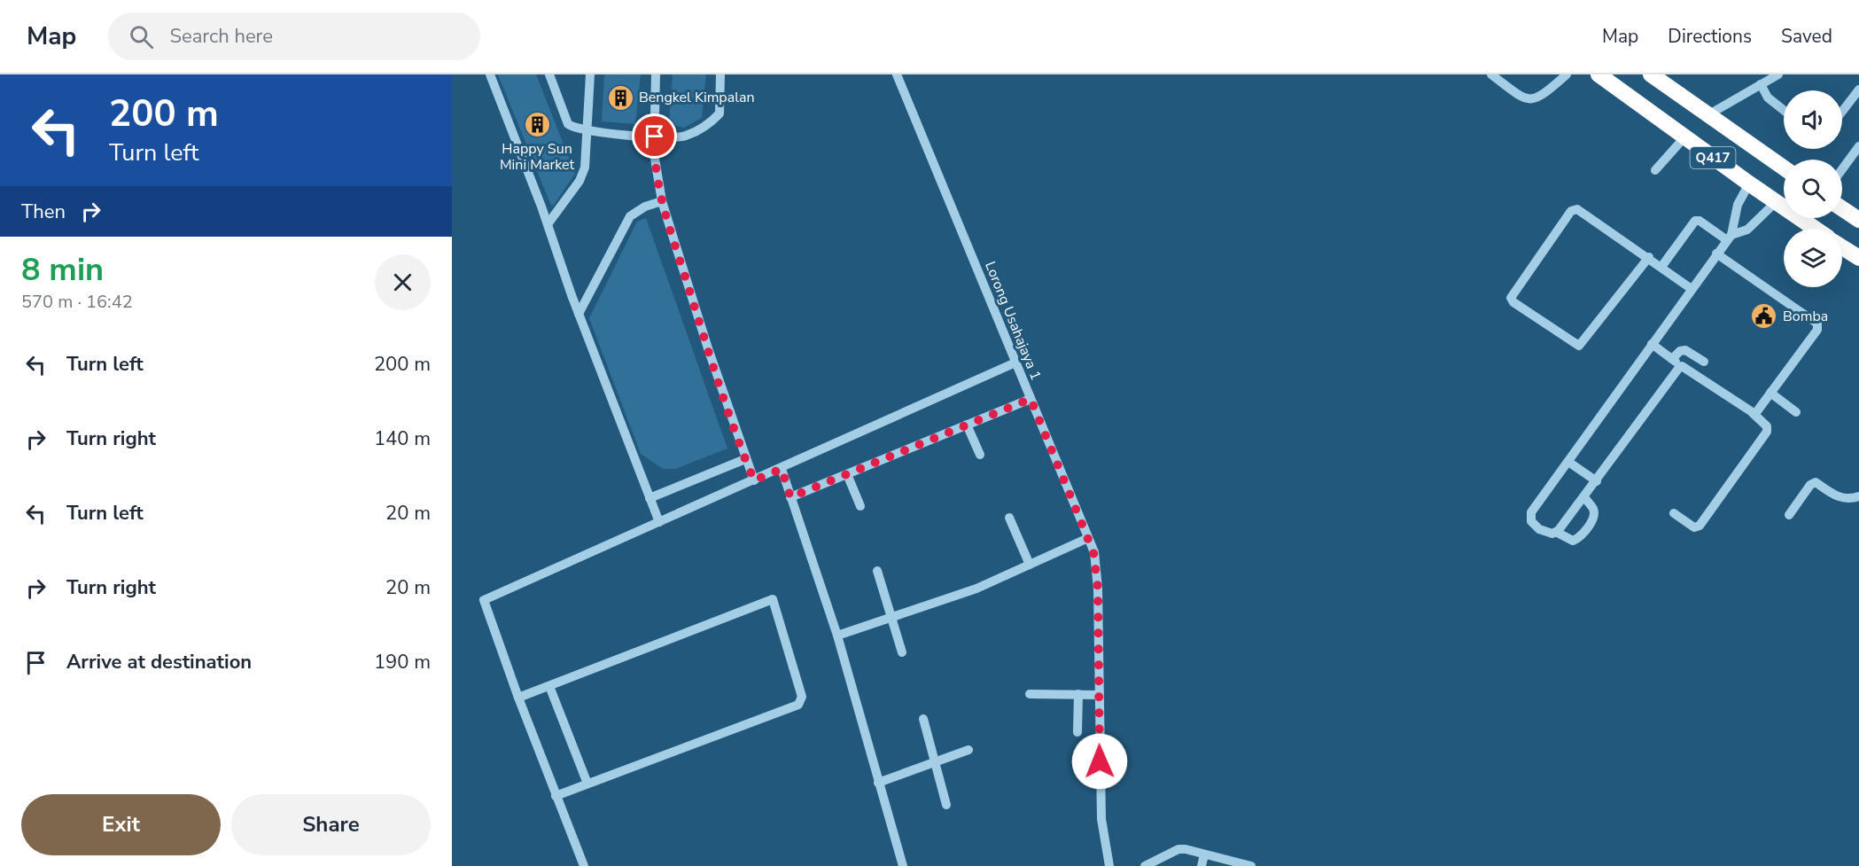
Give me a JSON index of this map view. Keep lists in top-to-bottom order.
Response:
{
  "streets": {
    "highway": ["Q417"],
    "street": ["Lorong Usahajaya 1"]
  },
  "places": {
    "building": ["Bengkel Kimpalan", "Happy Sun Mini Market"],
    "public building": ["Bomba"]
  },
  "page": {
    "header": "Map",
    "search": "Search here",
    "nav": ["Map", "Directions", "Saved"],
    "turn": ["200 m", "Turn left"],
    "then": "Then",
    "heading": ["8 min", "570 m · 16:42"],
    "list": [
      {
        "name": "Turn left",
        "value": "200 m"
      },
      {
        "name": "Turn right",
        "value": "140 m"
      },
      {
        "name": "Turn left",
        "value": "20 m"
      },
      {
        "name": "Turn right",
        "value": "20 m"
      },
      {
        "name": "Arrive at destination",
        "value": "190 m"
      }
    ],
    "buttons": ["Exit", "Share"]
  }
}
